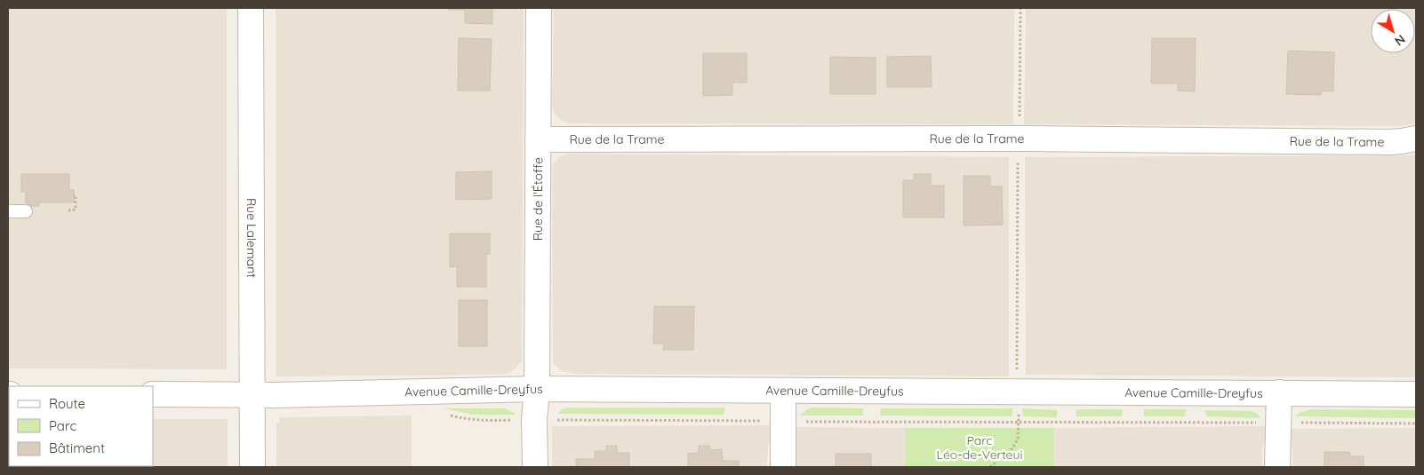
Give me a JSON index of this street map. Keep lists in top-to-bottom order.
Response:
{
  "streets": {
    "street": [
      "Rue de la Trame",
      "Rue de l'Étoffe",
      "Rue Lalemant",
      "Avenue Camille-Dreyfus"
    ]
  },
  "crossings": [
    ["Rue de la Trame", "Rue de l'Étoffe"],
    ["Rue de l'Étoffe", "Avenue Camille-Dreyfus"],
    ["Rue Lalemant", "Avenue Camille-Dreyfus"]
  ],
  "parks": ["Parc Léo-de-Verteui"],
  "legend": ["Route", "Parc", "Bâtiment"],
  "north": "bottom right"
}
